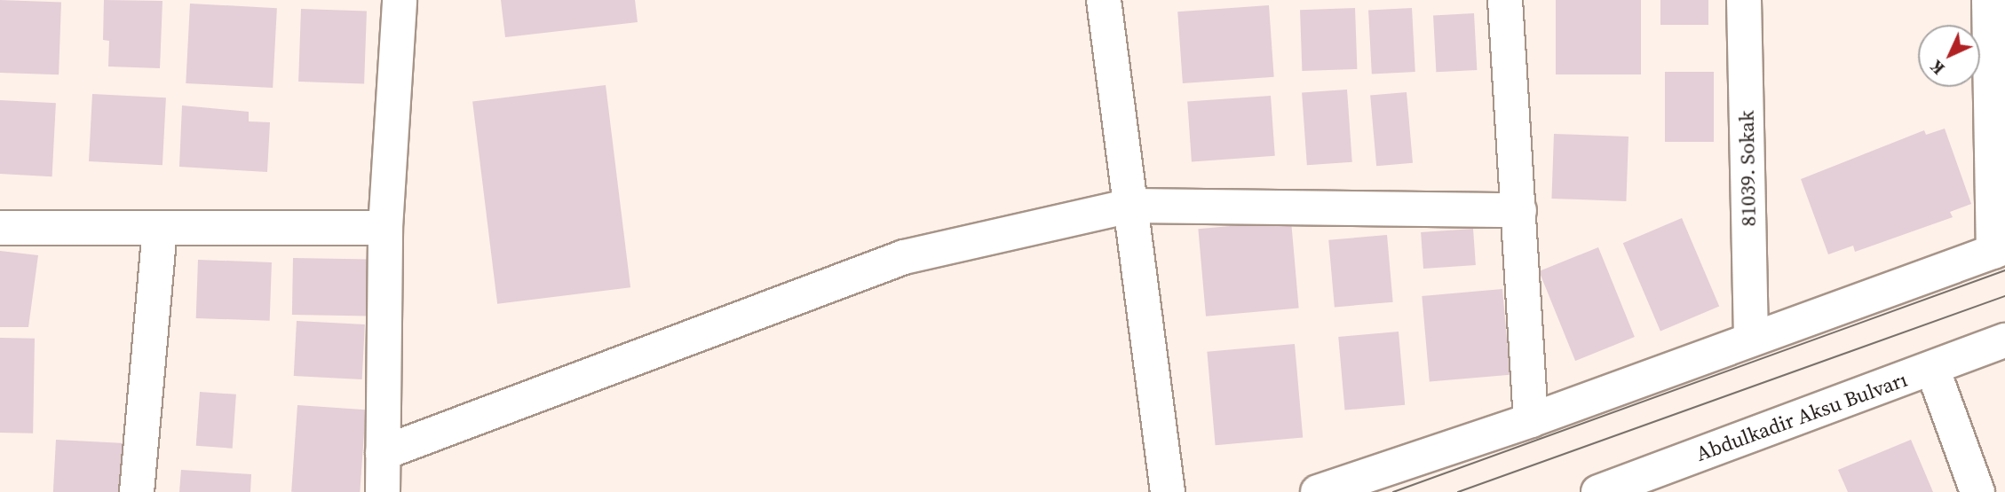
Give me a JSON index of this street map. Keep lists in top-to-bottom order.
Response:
{
  "streets": {
    "street": ["81039. Sokak", "Abdulkadir Aksu Bulvarı"]
  },
  "north": "bottom left"
}
